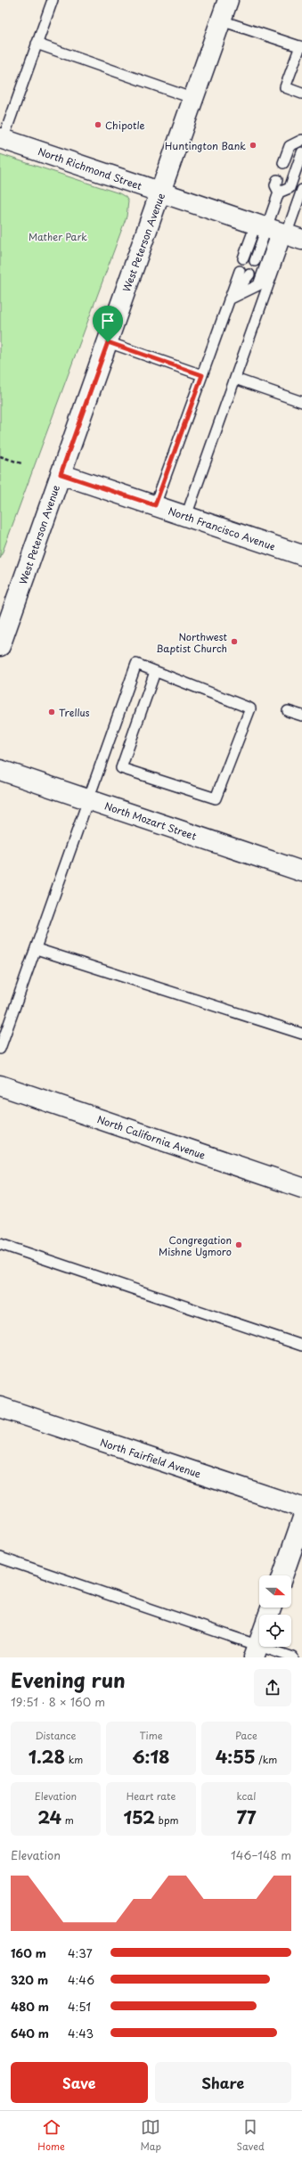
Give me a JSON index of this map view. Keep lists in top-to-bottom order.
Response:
{
  "streets": {
    "street": [
      "North Richmond Street",
      "West Peterson Avenue",
      "North Francisco Avenue",
      "North Mozart Street",
      "North California Avenue",
      "North Fairfield Avenue"
    ]
  },
  "crossings": [
    ["North Richmond Street", "West Peterson Avenue"],
    ["West Peterson Avenue", "North Francisco Avenue"]
  ],
  "parks": ["Mather Park"],
  "places": [
    "Chipotle",
    "Huntington Bank",
    "Northwest Baptist Church",
    "Trellus",
    "Congregation Mishne Ugmoro"
  ],
  "north": "right",
  "page": {
    "heading": ["Evening run", "19:51 · 8 × 160 m"],
    "stats": [
      ["Distance", "1.28 km"],
      ["Time", "6:18"],
      ["Pace", "4:55 /km"],
      ["Elevation", "24 m"],
      ["Heart rate", "152 bpm"],
      ["kcal", "77"]
    ],
    "chart": ["Elevation", "146–148 m"],
    "list": [
      {
        "name": "160 m",
        "note": "4:37"
      },
      {
        "name": "320 m",
        "note": "4:46"
      },
      {
        "name": "480 m",
        "note": "4:51"
      },
      {
        "name": "640 m",
        "note": "4:43"
      }
    ],
    "buttons": ["Save", "Share"],
    "tabs": ["Home", "Map", "Saved"]
  }
}
